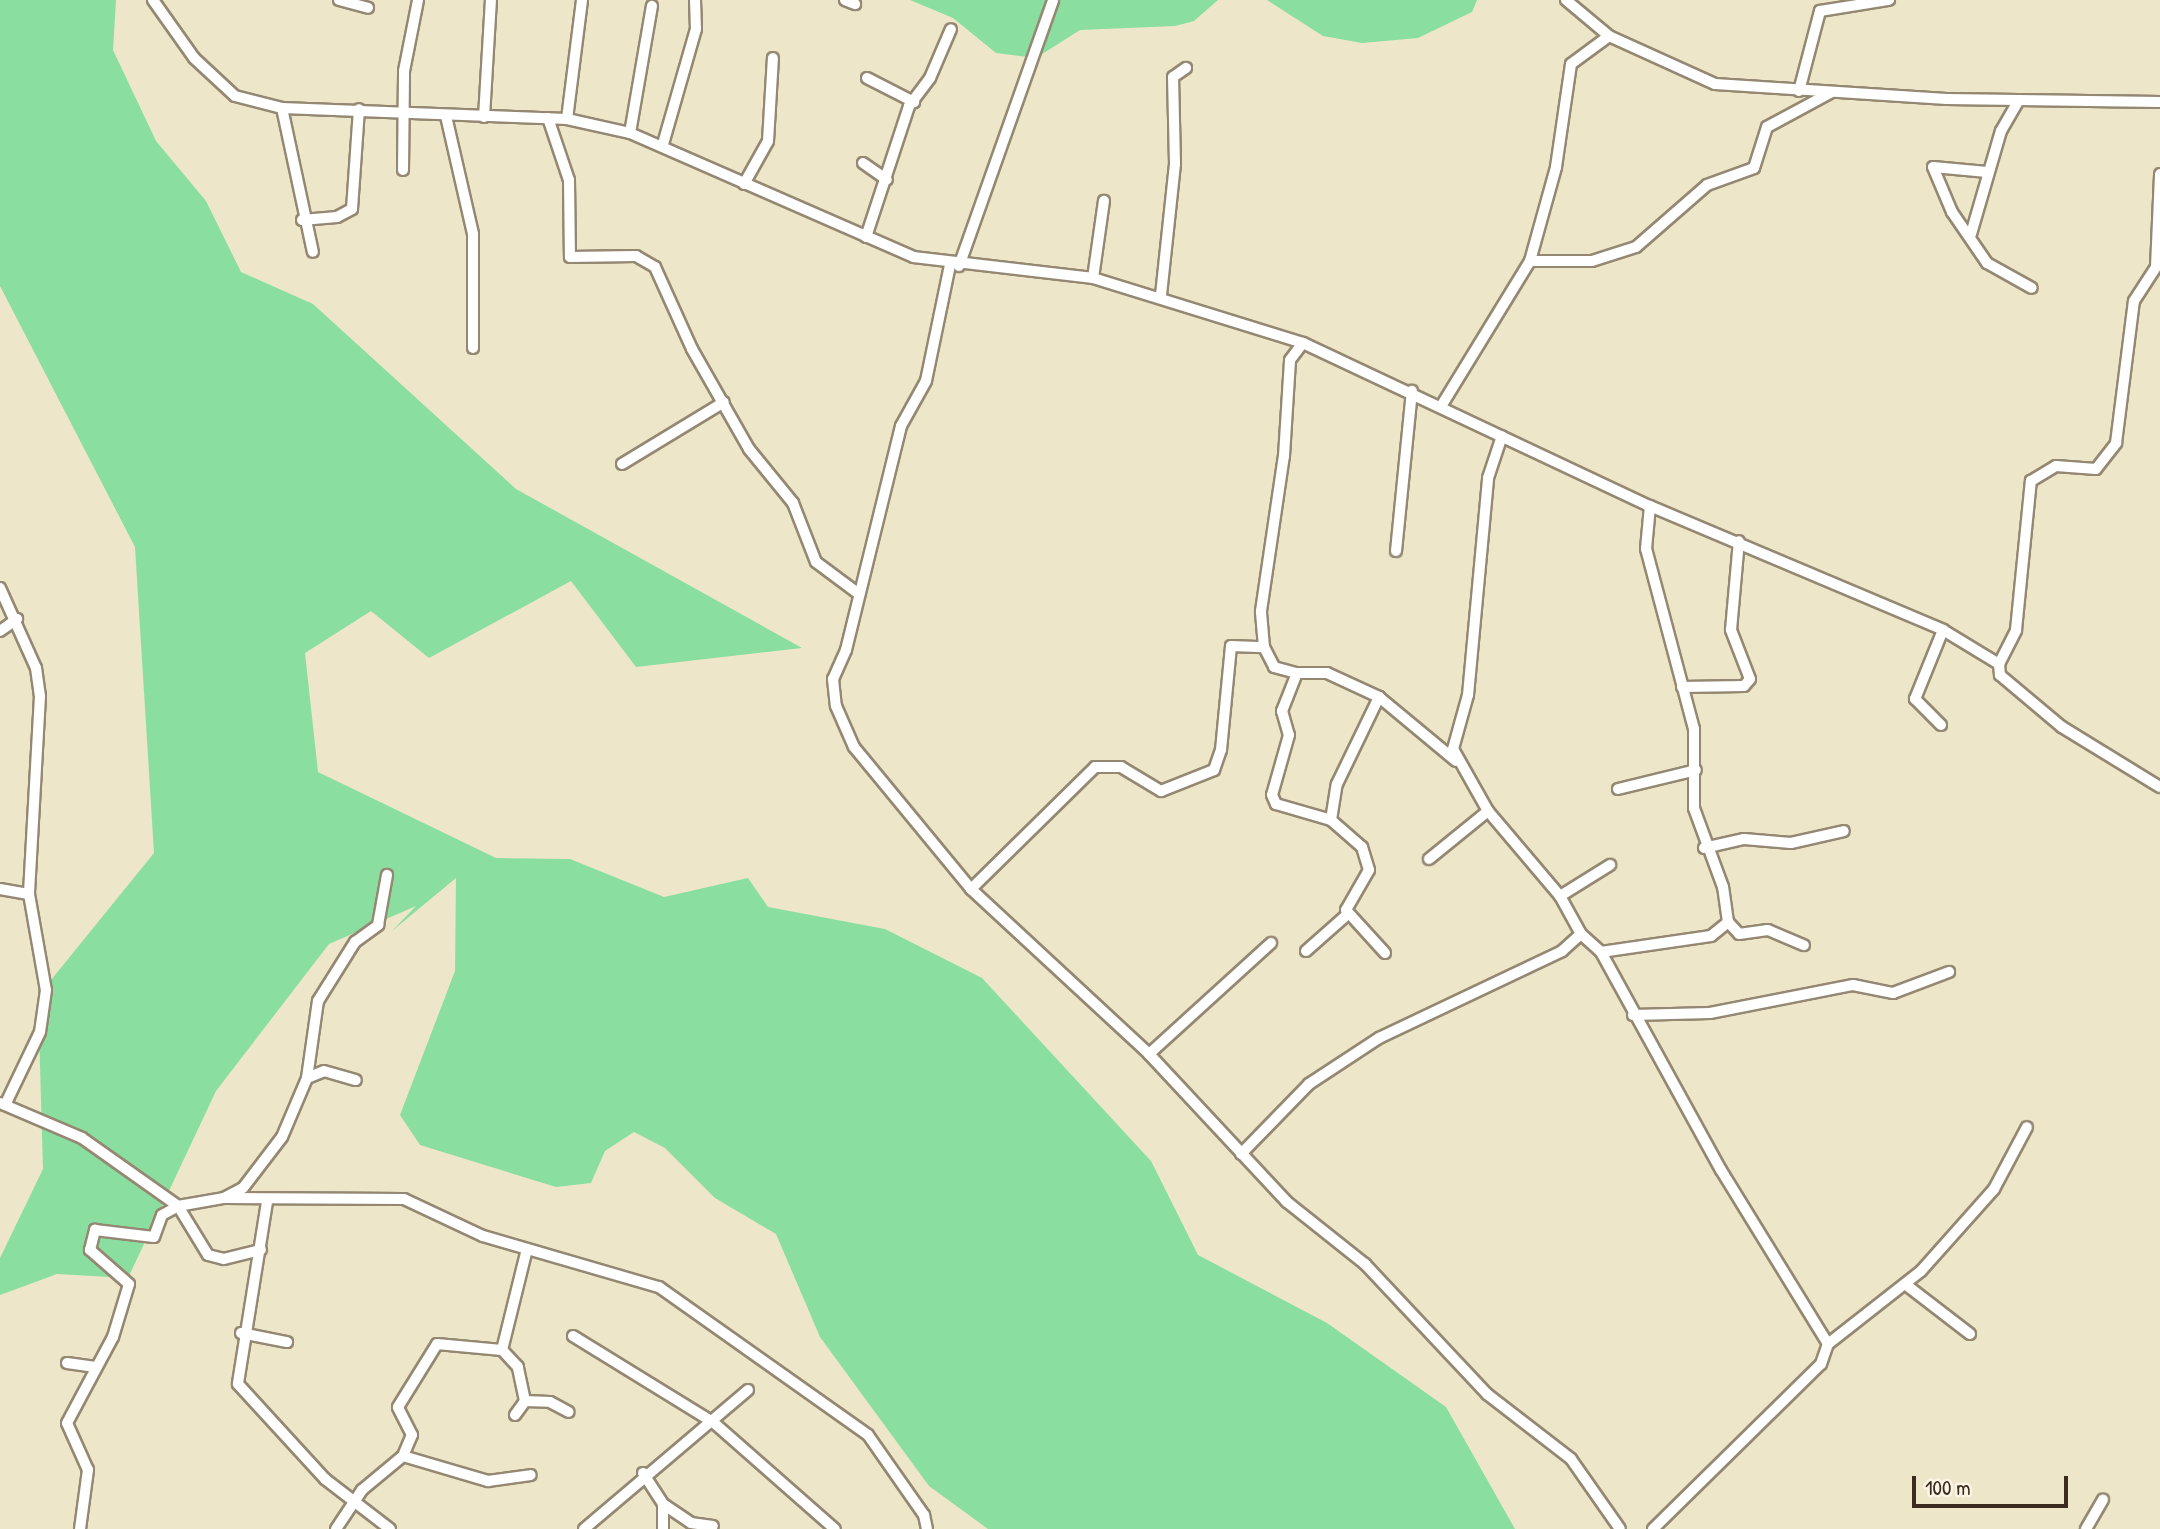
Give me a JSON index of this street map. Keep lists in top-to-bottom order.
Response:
{
  "scale_bar": "100 m"
}
